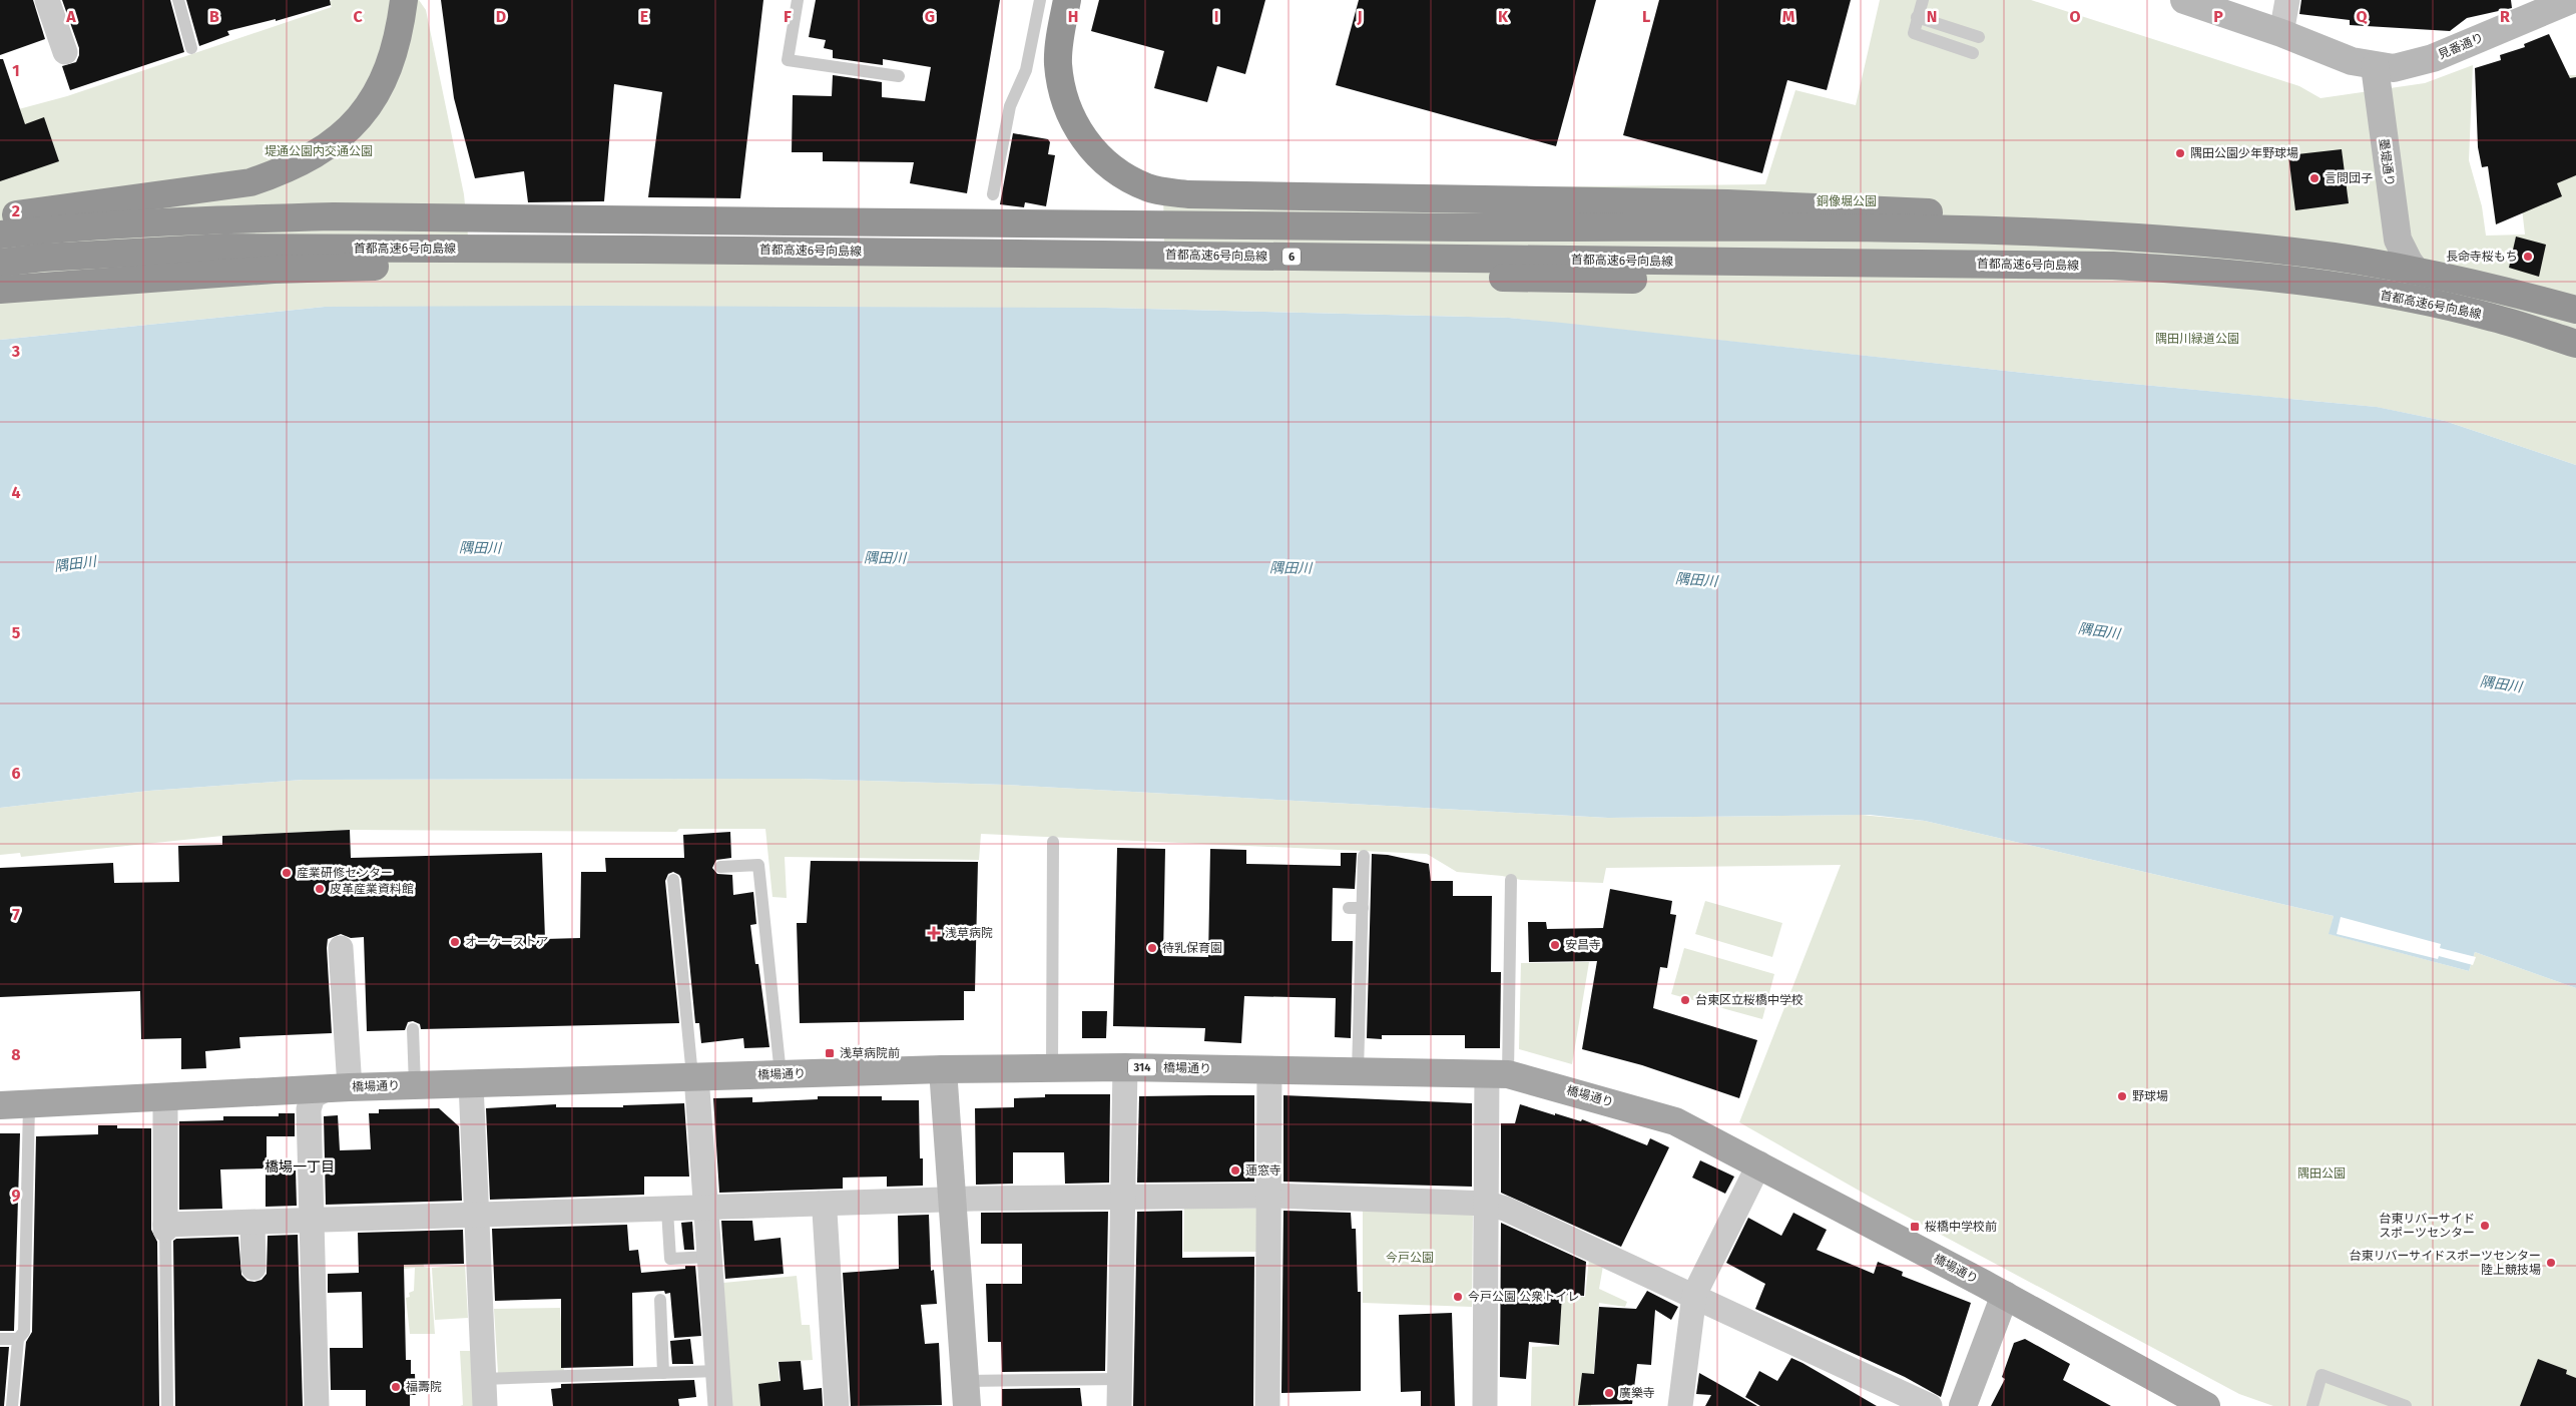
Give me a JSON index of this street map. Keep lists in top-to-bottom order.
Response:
{
  "streets": {
    "highway": ["首都高速6号向島線", "6"],
    "main road": ["314", "橋場通り"],
    "street": ["見番通り", "墨堤通り"]
  },
  "crossings": [
    ["見番通り", "墨堤通り"]
  ],
  "districts": ["橋場一丁目"],
  "water": ["隅田川"],
  "parks": [
    "堤通公園内交通公園",
    "銅像堀公園",
    "隅田川緑道公園",
    "隅田公園",
    "今戸公園"
  ],
  "places": {
    "other": [
      "隅田公園少年野球場",
      "言問団子",
      "長命寺桜もち",
      "産業研修センター",
      "皮革産業資料館",
      "オーケーストア",
      "安昌寺",
      "待乳保育園",
      "台東区立桜橋中学校",
      "野球場",
      "蓮窓寺",
      "台東リバーサイド スポーツセンター",
      "台東リバーサイドスポーツセンター 陸上競技場",
      "今戸公園 公衆トイレ",
      "福壽院",
      "廣樂寺"
    ],
    "health": ["浅草病院"],
    "transit": ["浅草病院前", "桜橋中学校前"]
  },
  "grid": {
    "columns": [
      "A",
      "B",
      "C",
      "D",
      "E",
      "F",
      "G",
      "H",
      "I",
      "J",
      "K",
      "L",
      "M",
      "N",
      "O",
      "P",
      "Q",
      "R"
    ],
    "rows": [
      "1",
      "2",
      "3",
      "4",
      "5",
      "6",
      "7",
      "8",
      "9"
    ]
  }
}
